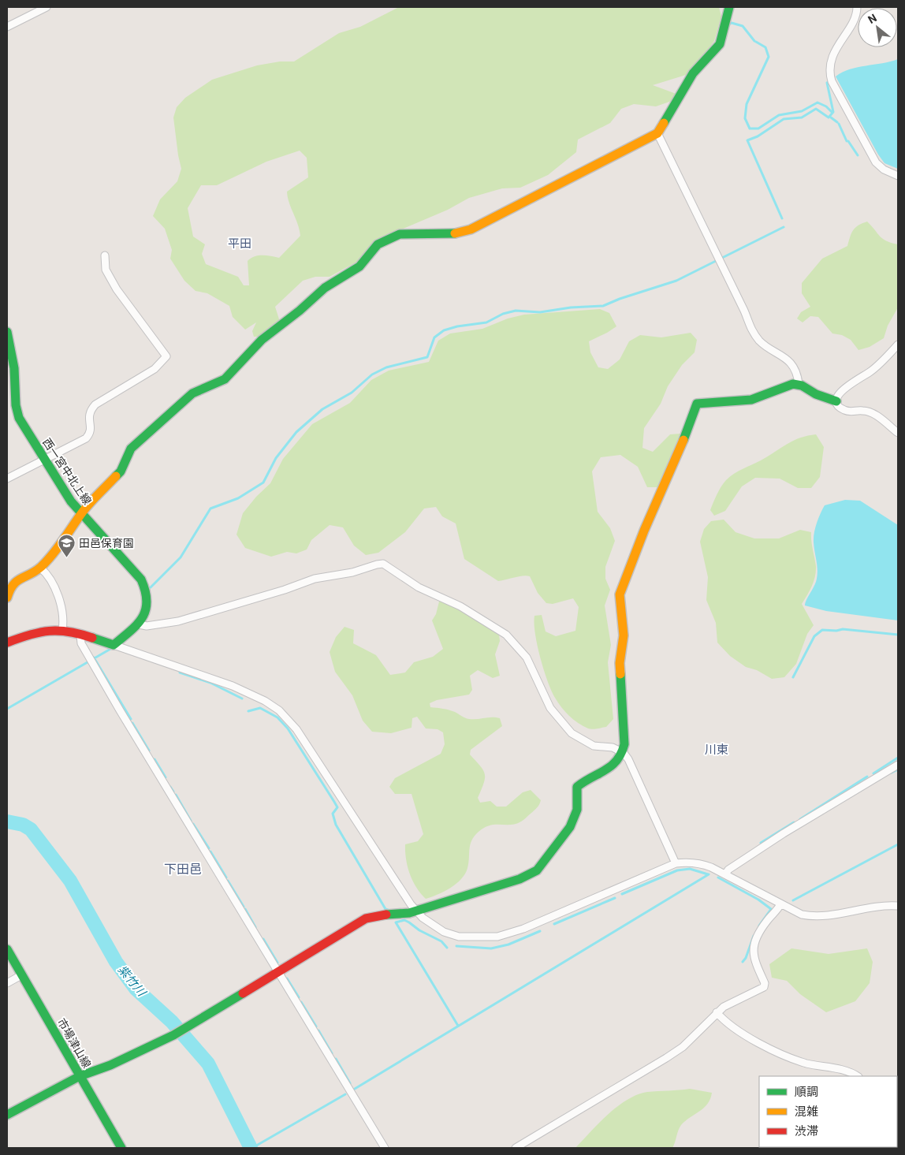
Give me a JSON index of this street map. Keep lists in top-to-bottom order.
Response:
{
  "streets": {
    "street": ["西一宮中北上線", "市場津山線"]
  },
  "districts": ["平田", "川東", "下田邑"],
  "water": ["紫竹川"],
  "places": {
    "school or university": ["田邑保育園"]
  },
  "legend": ["順調", "混雑", "渋滞"],
  "north": "top left"
}
